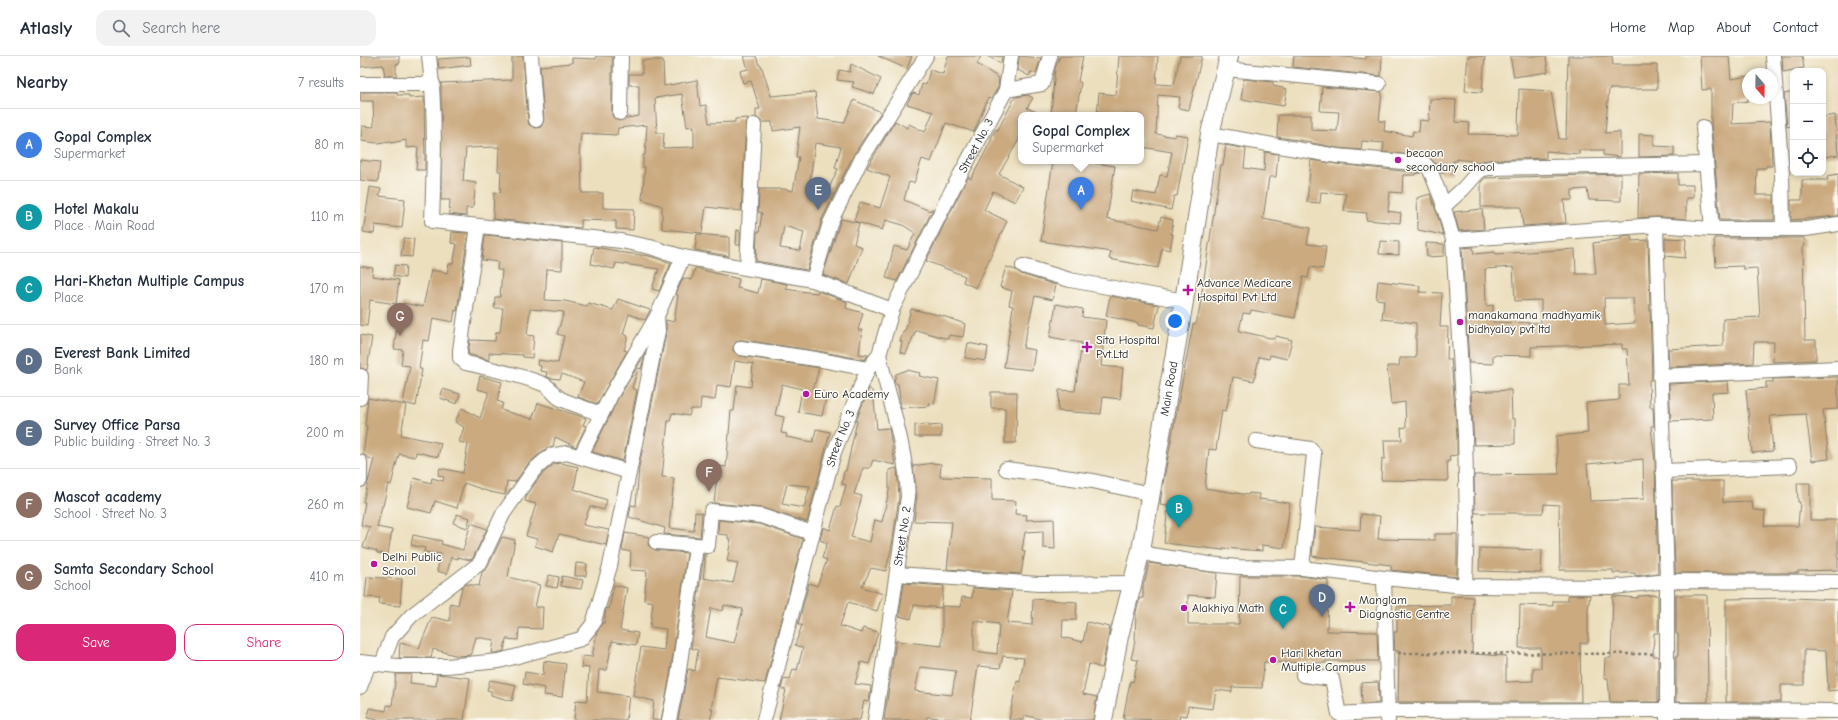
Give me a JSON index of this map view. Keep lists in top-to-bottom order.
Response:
{
  "streets": {
    "main road": ["Main Road"],
    "street": ["Street No. 3", "Street No. 2"]
  },
  "crossings": [
    ["Street No. 3", "Street No. 2"]
  ],
  "places": {
    "other": [
      "becaon secondary school",
      "manakamana madhyamik bidhyalay pvt ltd",
      "Euro Academy",
      "Delhi Public School",
      "Alakhiya Math",
      "Hari khetan Multiple Campus"
    ],
    "health": ["Advance Medicare Hospital Pvt Ltd", "Sita Hospital Pvt.Ltd", "Manglam Diagnostic Centre"]
  },
  "north": "bottom",
  "page": {
    "header": "Atlasly",
    "search": "Search here",
    "nav": [
      "Home",
      "Map",
      "About",
      "Contact"
    ],
    "heading": ["Nearby", "7 results"],
    "map_buttons": ["+", "−"],
    "list": [
      {
        "mark": "A",
        "name": "Gopal Complex",
        "note": "Supermarket",
        "value": "80 m"
      },
      {
        "mark": "B",
        "name": "Hotel Makalu",
        "note": "Place · Main Road",
        "value": "110 m"
      },
      {
        "mark": "C",
        "name": "Hari-Khetan Multiple Campus",
        "note": "Place",
        "value": "170 m"
      },
      {
        "mark": "D",
        "name": "Everest Bank Limited",
        "note": "Bank",
        "value": "180 m"
      },
      {
        "mark": "E",
        "name": "Survey Office Parsa",
        "note": "Public building · Street No. 3",
        "value": "200 m"
      },
      {
        "mark": "F",
        "name": "Mascot academy",
        "note": "School · Street No. 3",
        "value": "260 m"
      },
      {
        "mark": "G",
        "name": "Samta Secondary School",
        "note": "School",
        "value": "410 m"
      }
    ],
    "popup": ["Gopal Complex", "Supermarket"],
    "pins": [
      "A",
      "E",
      "G",
      "F",
      "B",
      "D",
      "C"
    ],
    "buttons": ["Save", "Share"]
  }
}
